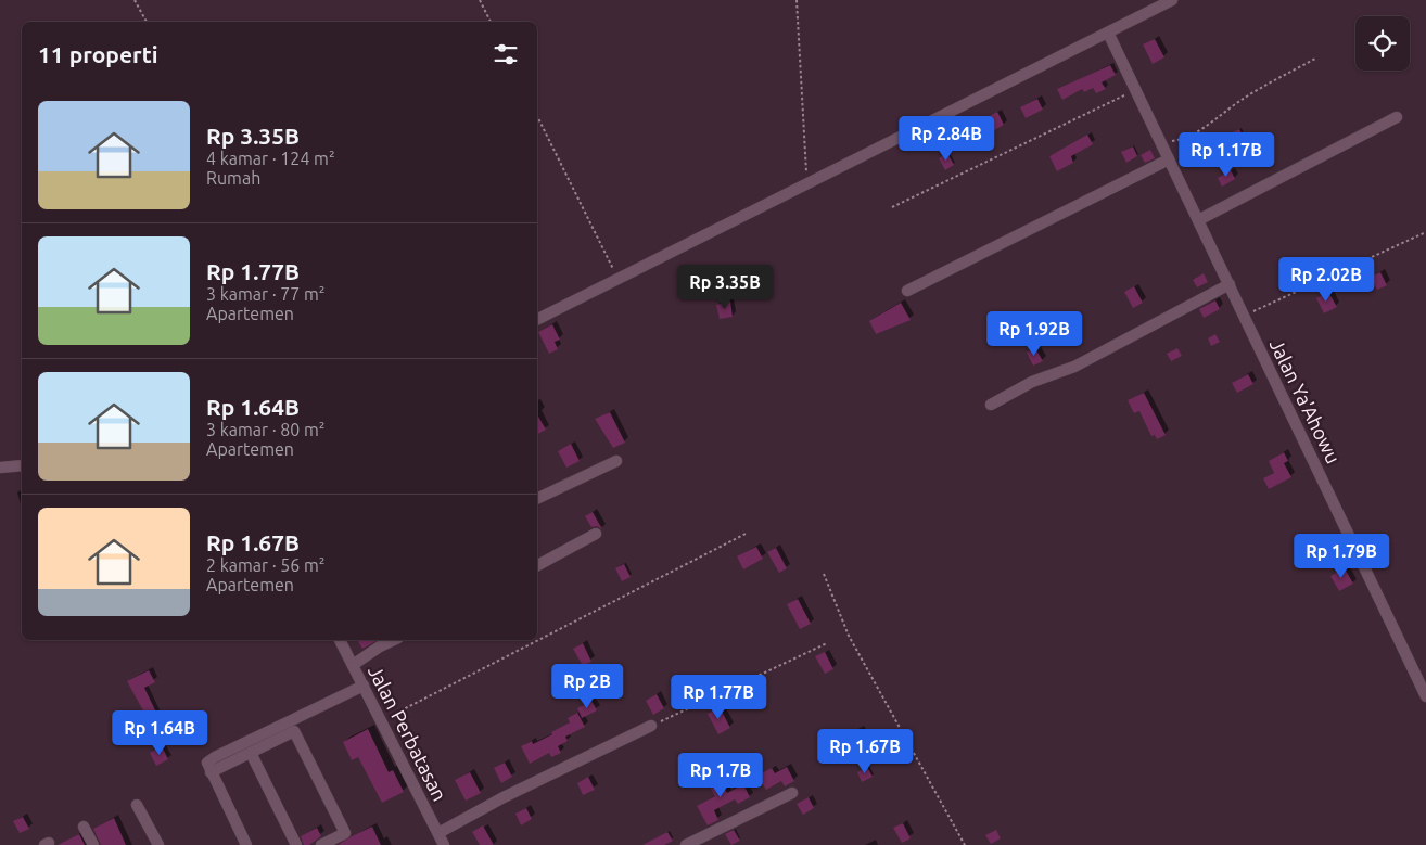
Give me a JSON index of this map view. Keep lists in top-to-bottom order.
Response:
{
  "streets": {
    "street": ["Jalan Ya'Ahowu", "Jalan Perbatasan"]
  },
  "page": {
    "heading": "11 properti",
    "list": [
      {
        "name": "Rp 3.35B",
        "note": "4 kamar · 124 m² · Rumah"
      },
      {
        "name": "Rp 1.77B",
        "note": "3 kamar · 77 m² · Apartemen"
      },
      {
        "name": "Rp 1.64B",
        "note": "3 kamar · 80 m² · Apartemen"
      },
      {
        "name": "Rp 1.67B",
        "note": "2 kamar · 56 m² · Apartemen"
      }
    ],
    "price": [
      "Rp 2.84B",
      "Rp 1.17B",
      "Rp 2.02B",
      "Rp 3.35B",
      "Rp 1.92B",
      "Rp 1.79B",
      "Rp 2B",
      "Rp 1.77B",
      "Rp 1.64B",
      "Rp 1.67B",
      "Rp 1.7B"
    ]
  }
}
